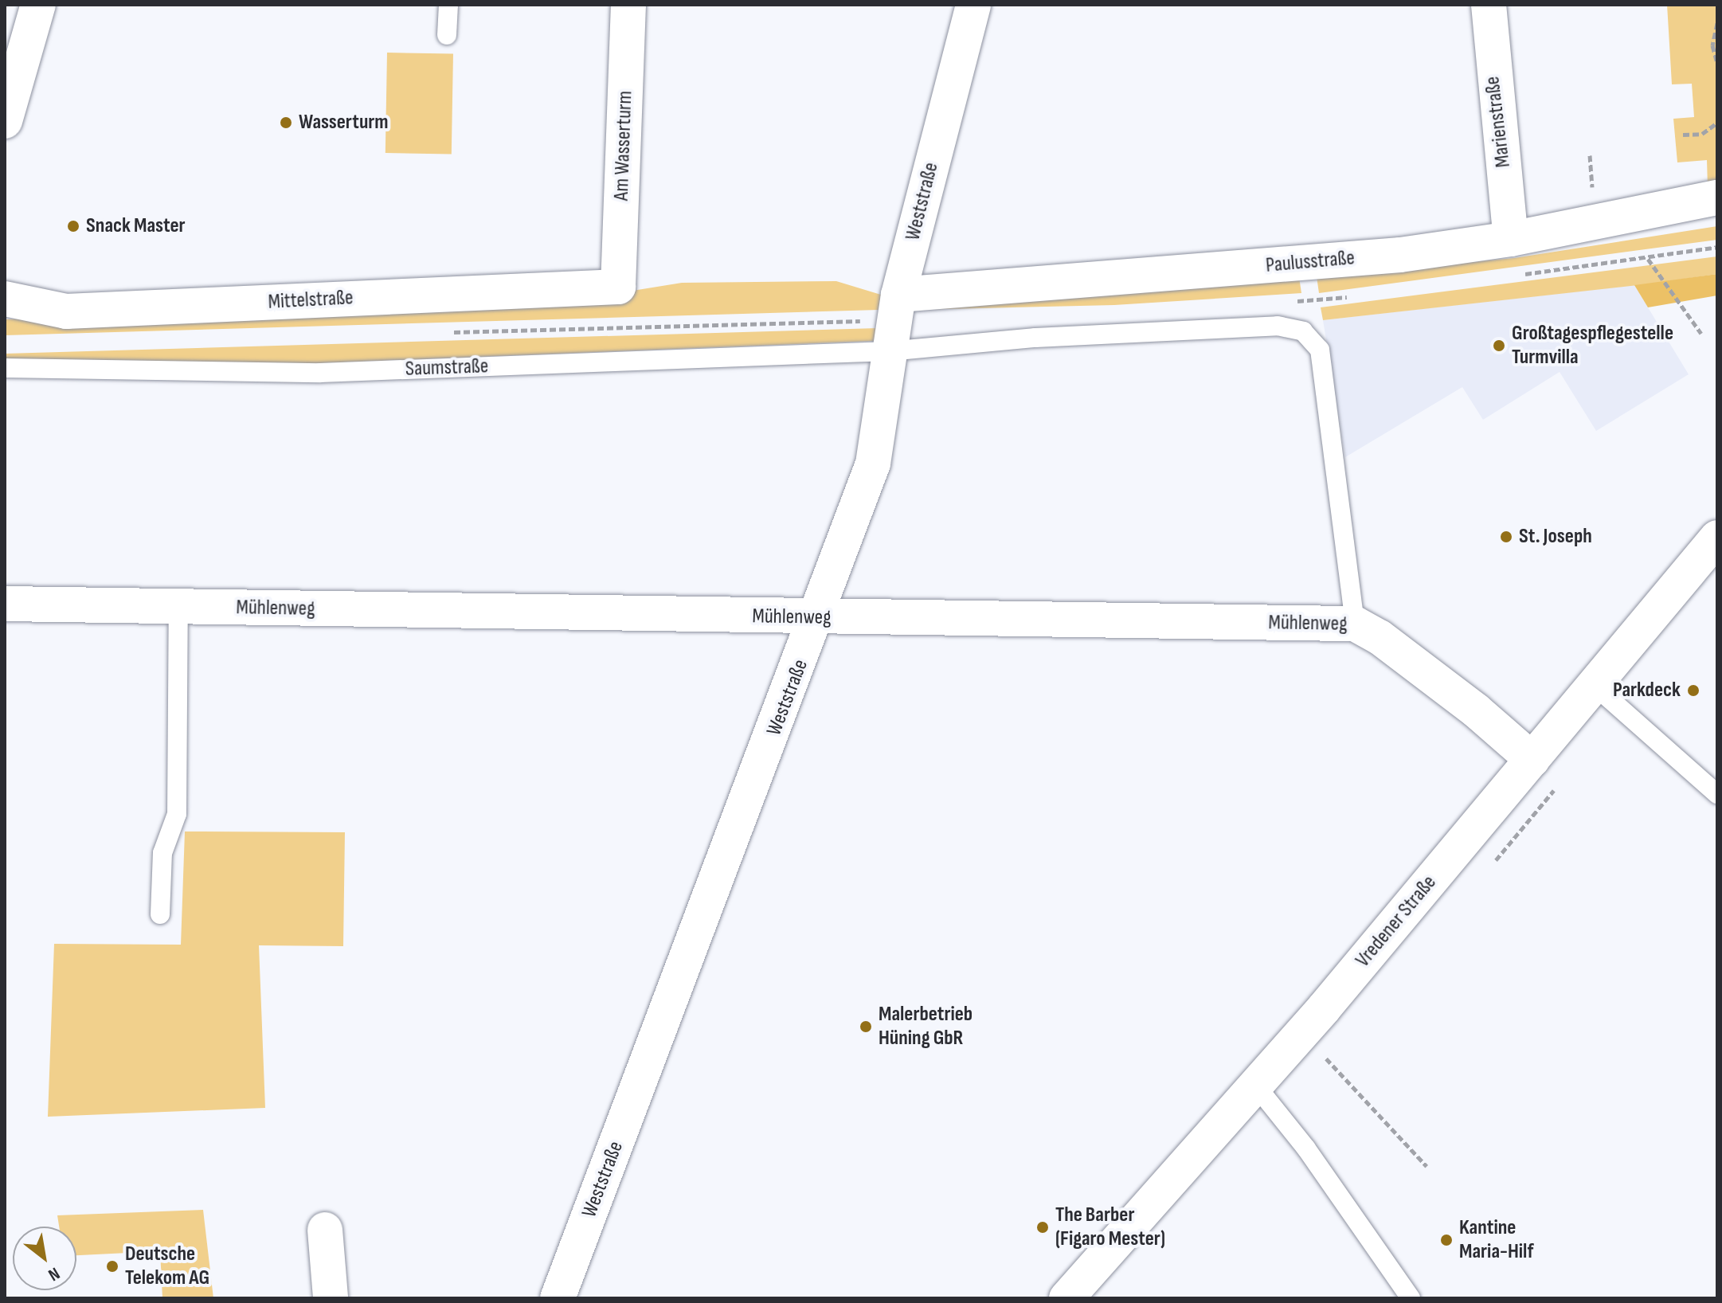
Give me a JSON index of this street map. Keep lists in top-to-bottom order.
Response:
{
  "streets": {
    "street": [
      "Marienstraße",
      "Am Wasserturm",
      "Weststraße",
      "Paulusstraße",
      "Mittelstraße",
      "Mühlenweg",
      "Vredener Straße"
    ],
    "lane": ["Saumstraße"]
  },
  "crossings": [
    ["Marienstraße", "Paulusstraße"],
    ["Am Wasserturm", "Mittelstraße"],
    ["Weststraße", "Paulusstraße"],
    ["Weststraße", "Saumstraße"],
    ["Weststraße", "Mühlenweg"],
    ["Saumstraße", "Mühlenweg"],
    ["Mühlenweg", "Vredener Straße"]
  ],
  "places": [
    "Wasserturm",
    "Snack Master",
    "Großtagespflegestelle Turmvilla",
    "St. Joseph",
    "Parkdeck",
    "Malerbetrieb Hüning GbR",
    "The Barber (Figaro Mester)",
    "Kantine Maria-Hilf",
    "Deutsche Telekom AG"
  ],
  "north": "bottom right"
}
